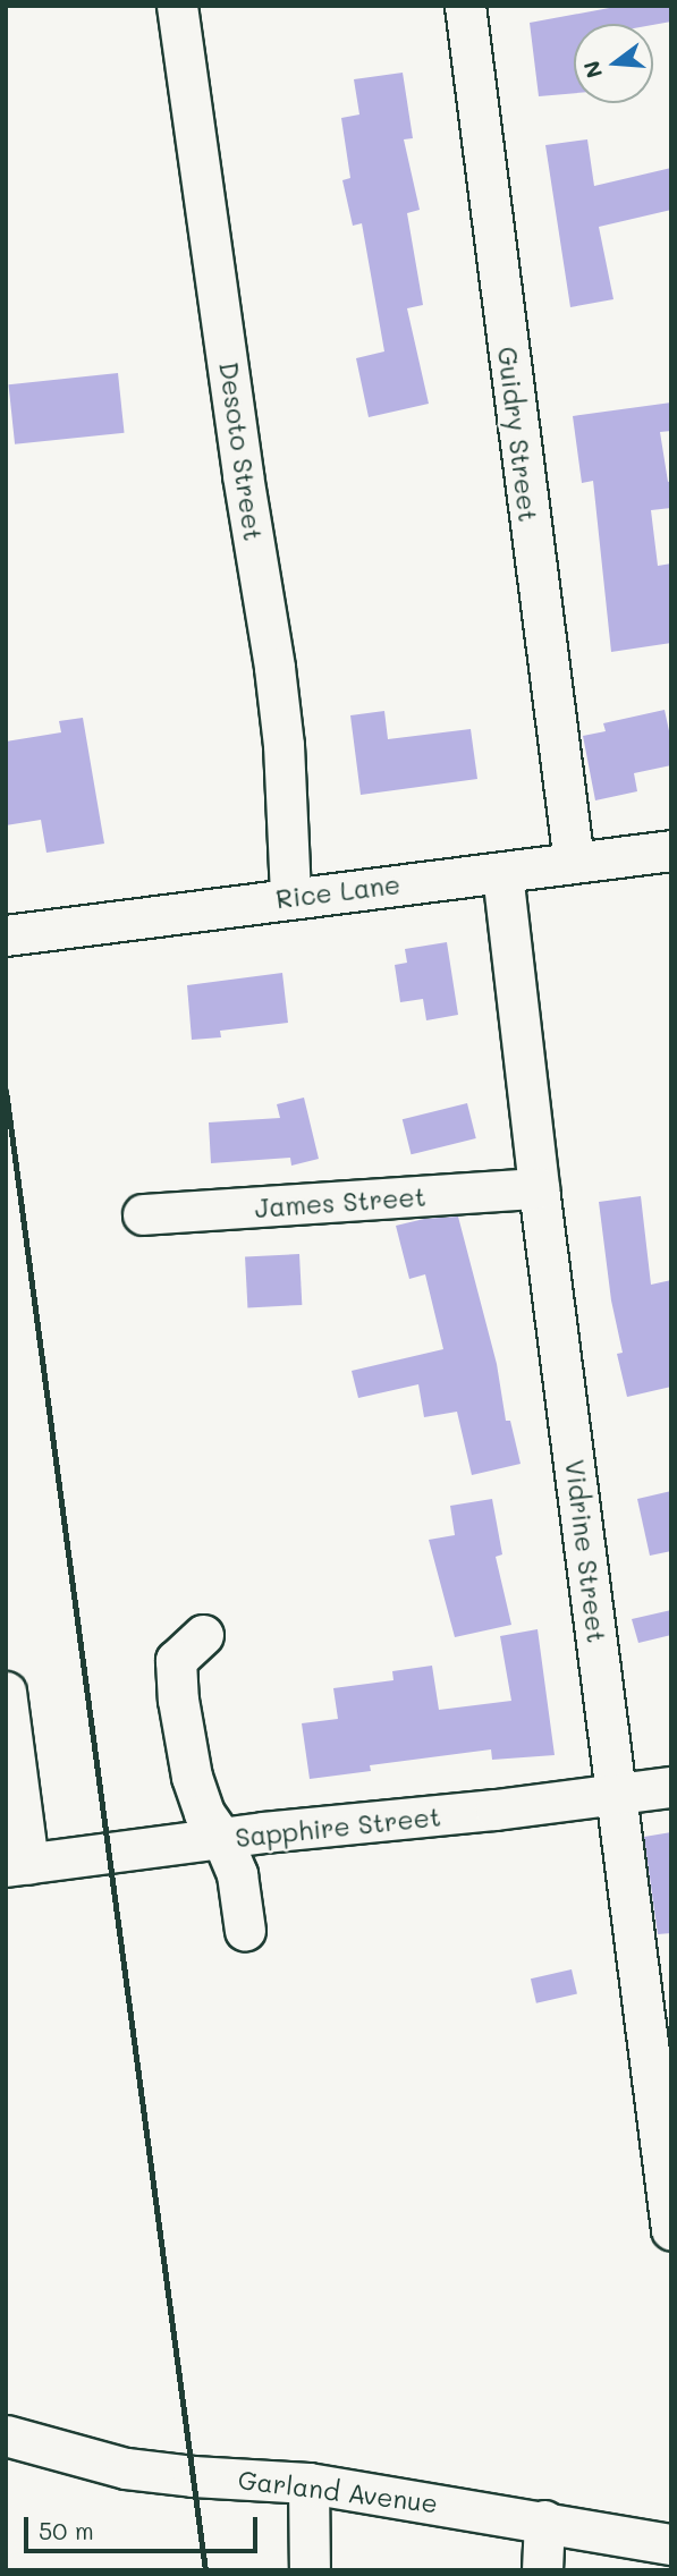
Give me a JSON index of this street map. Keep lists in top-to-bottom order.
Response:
{
  "streets": {
    "street": [
      "Guidry Street",
      "Desoto Street",
      "Rice Lane",
      "James Street",
      "Vidrine Street",
      "Sapphire Street",
      "Garland Avenue"
    ]
  },
  "crossings": [
    ["Guidry Street", "Rice Lane"],
    ["Desoto Street", "Rice Lane"],
    ["Rice Lane", "Vidrine Street"],
    ["James Street", "Vidrine Street"],
    ["Vidrine Street", "Sapphire Street"]
  ],
  "scale_bar": "50 m",
  "north": "left"
}
